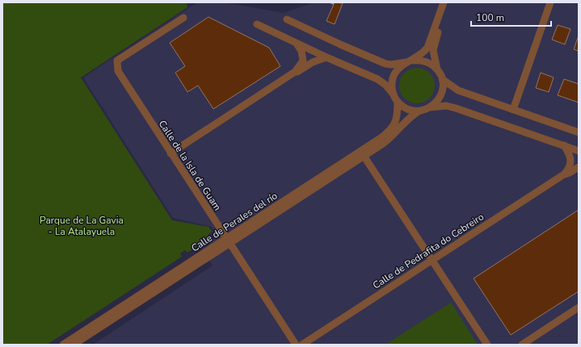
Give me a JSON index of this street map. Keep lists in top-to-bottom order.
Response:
{
  "streets": {
    "street": ["Calle de la Isla de Guam", "Calle de Perales del río", "Calle de Pedrafita do Cebreiro"]
  },
  "crossings": [
    ["Calle de la Isla de Guam", "Calle de Perales del río"]
  ],
  "parks": ["Parque de La Gavia - La Atalayuela"],
  "scale_bar": "100 m"
}
